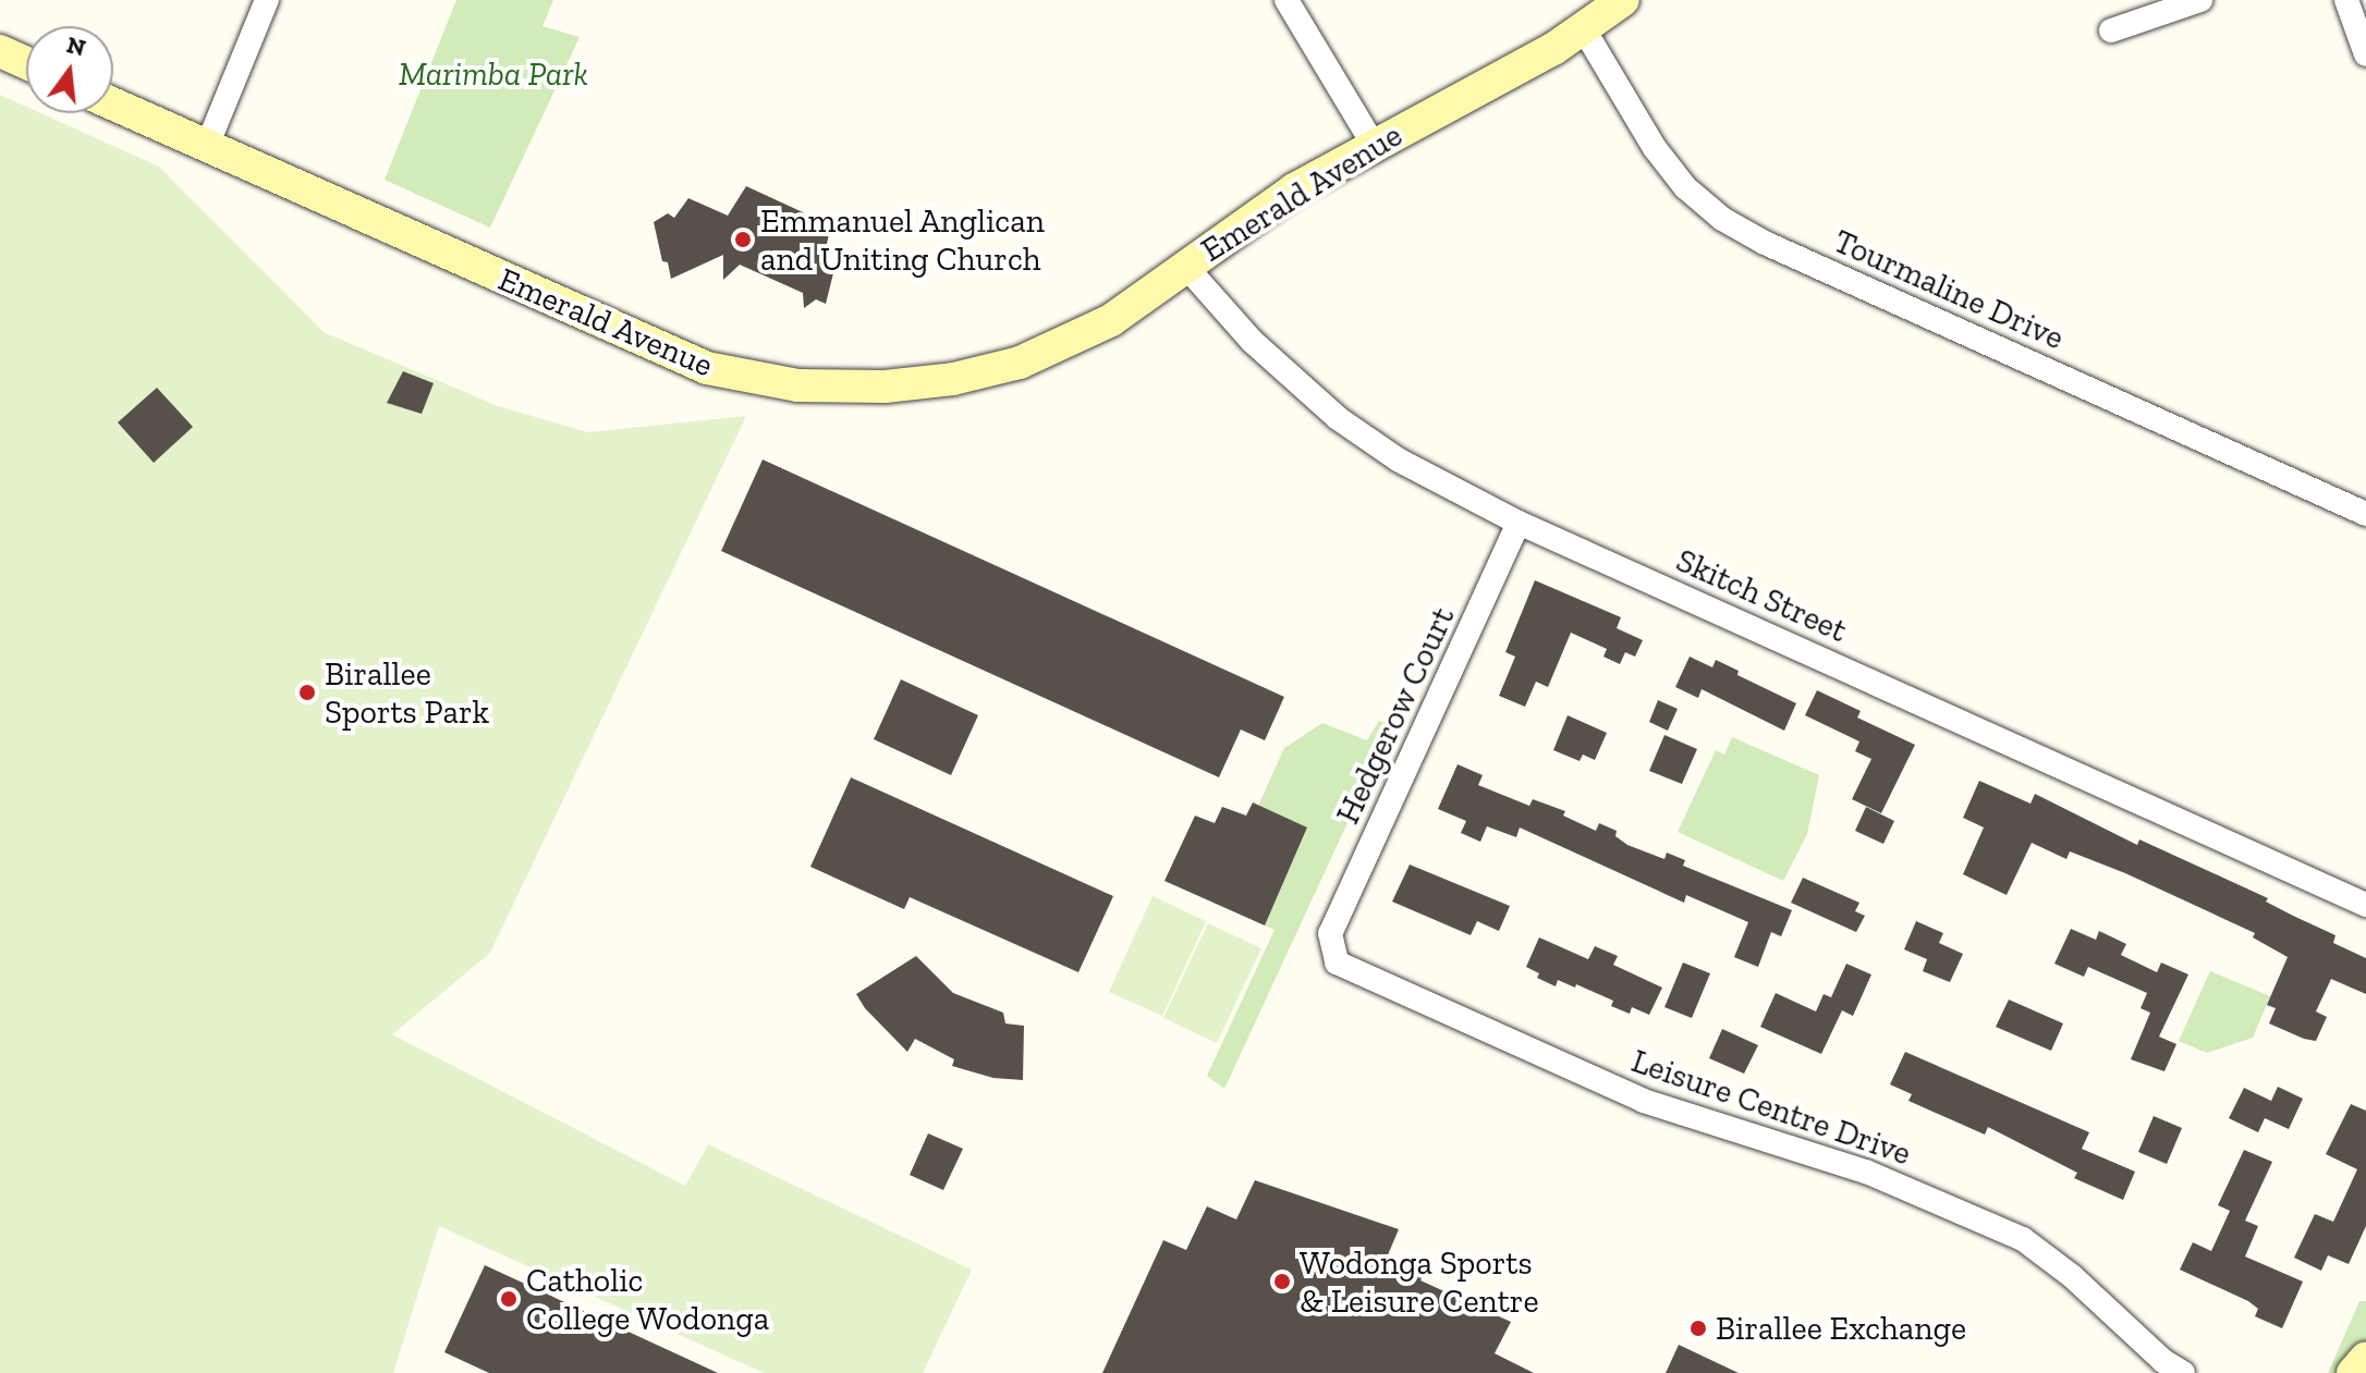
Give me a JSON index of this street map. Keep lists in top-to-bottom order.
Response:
{
  "streets": {
    "street": [
      "Emerald Avenue",
      "Tourmaline Drive",
      "Skitch Street",
      "Hedgerow Court",
      "Leisure Centre Drive"
    ]
  },
  "crossings": [
    ["Emerald Avenue", "Tourmaline Drive"],
    ["Emerald Avenue", "Skitch Street"],
    ["Skitch Street", "Hedgerow Court"],
    ["Hedgerow Court", "Leisure Centre Drive"]
  ],
  "parks": ["Marimba Park"],
  "places": [
    "Emmanuel Anglican and Uniting Church",
    "Birallee Sports Park",
    "Wodonga Sports & Leisure Centre",
    "Catholic College Wodonga",
    "Birallee Exchange"
  ],
  "north": "top"
}
